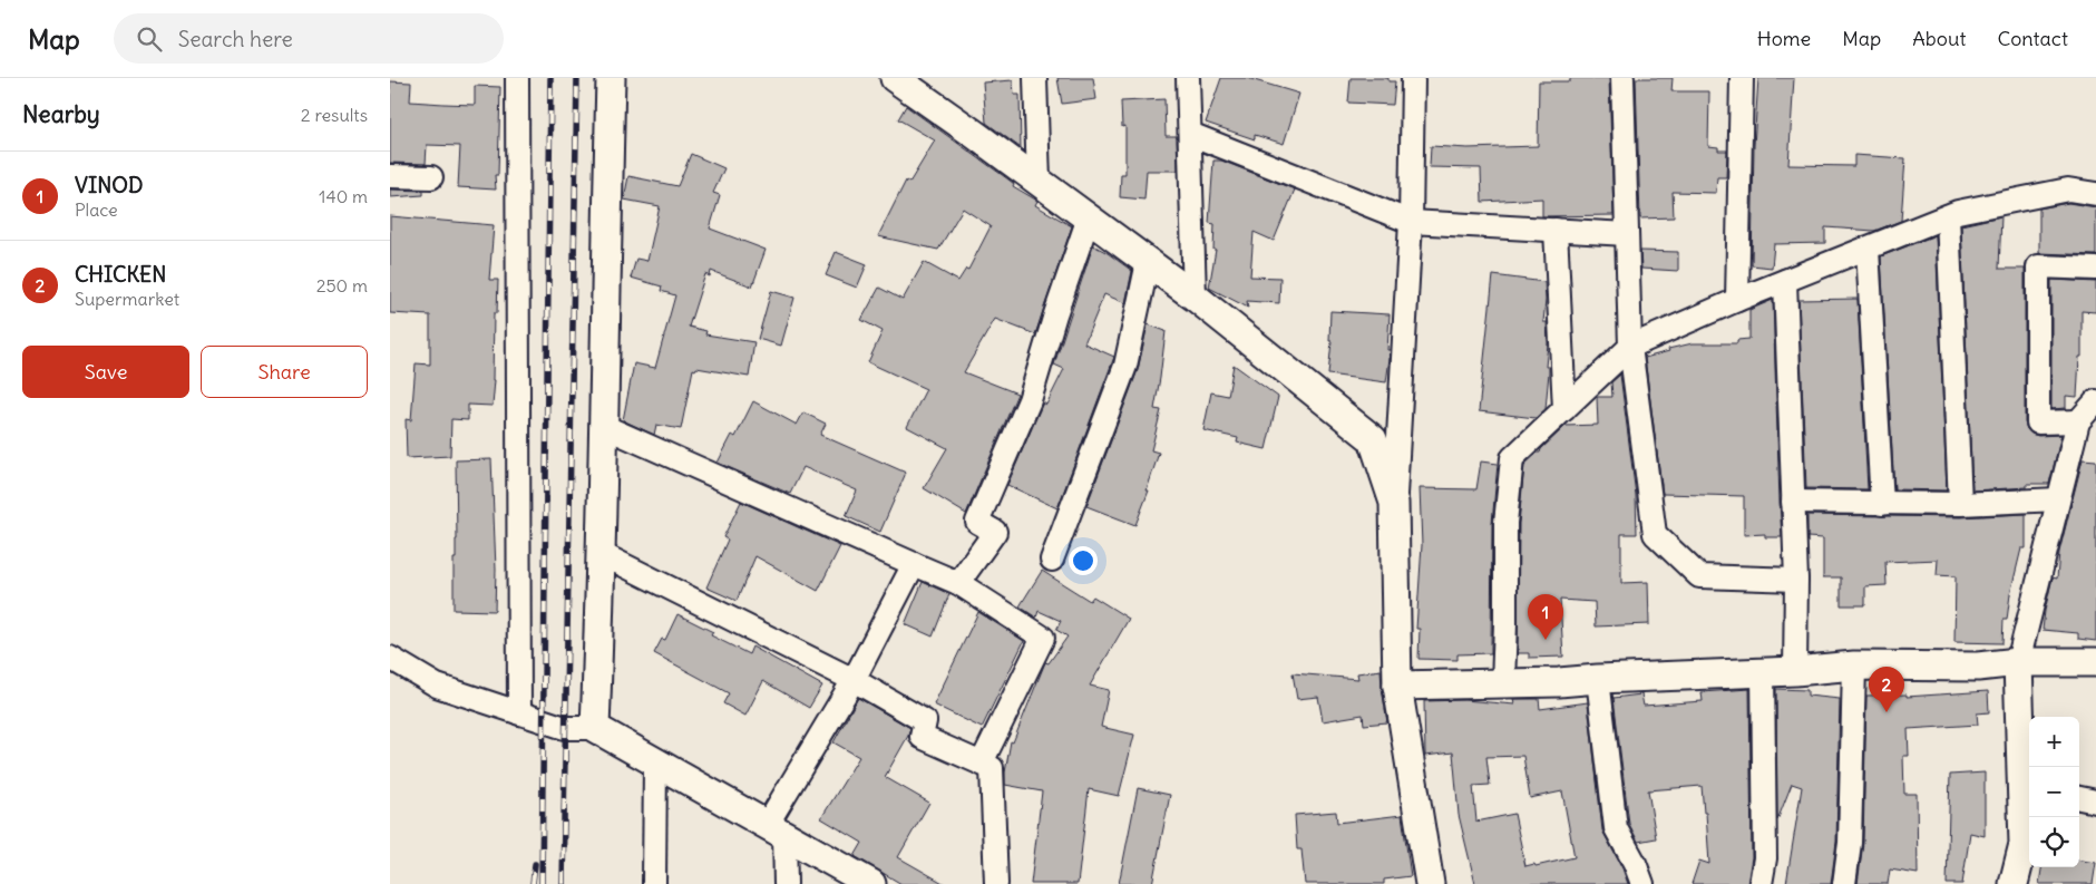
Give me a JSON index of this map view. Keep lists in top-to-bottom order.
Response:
{
  "page": {
    "header": "Map",
    "search": "Search here",
    "nav": [
      "Home",
      "Map",
      "About",
      "Contact"
    ],
    "heading": ["Nearby", "2 results"],
    "list": [
      {
        "mark": "1",
        "name": "VINOD",
        "note": "Place",
        "value": "140 m"
      },
      {
        "mark": "2",
        "name": "CHICKEN",
        "note": "Supermarket",
        "value": "250 m"
      }
    ],
    "buttons": ["Save", "Share"],
    "pins": ["1", "2"],
    "map_buttons": ["+", "−"]
  }
}
